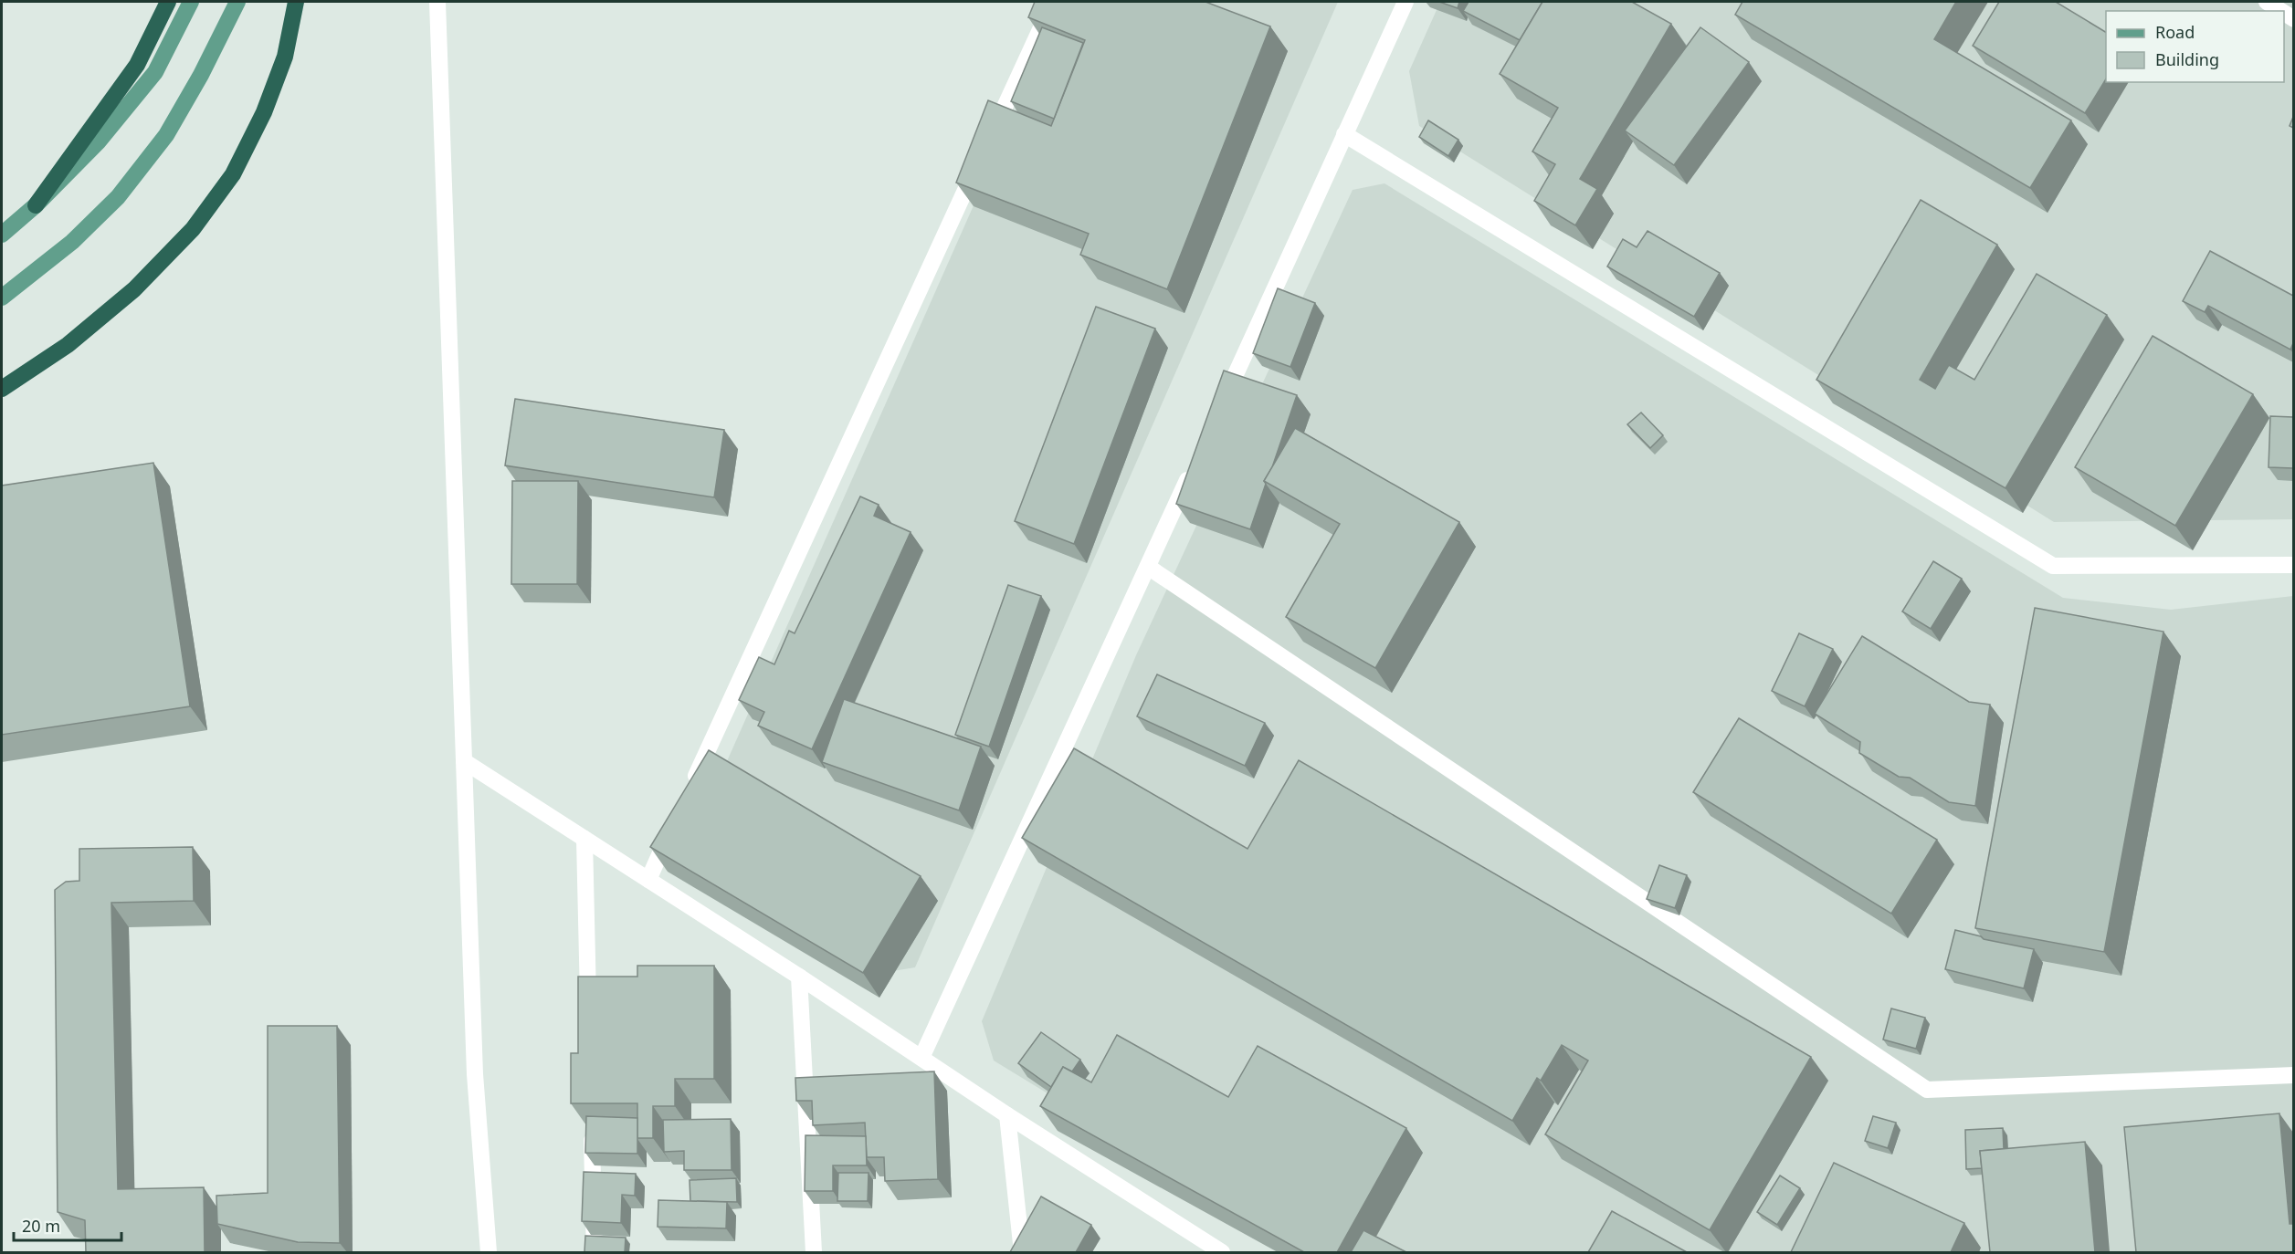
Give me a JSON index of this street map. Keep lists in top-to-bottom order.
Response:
{
  "legend": ["Road", "Building"],
  "scale_bar": "20 m"
}
